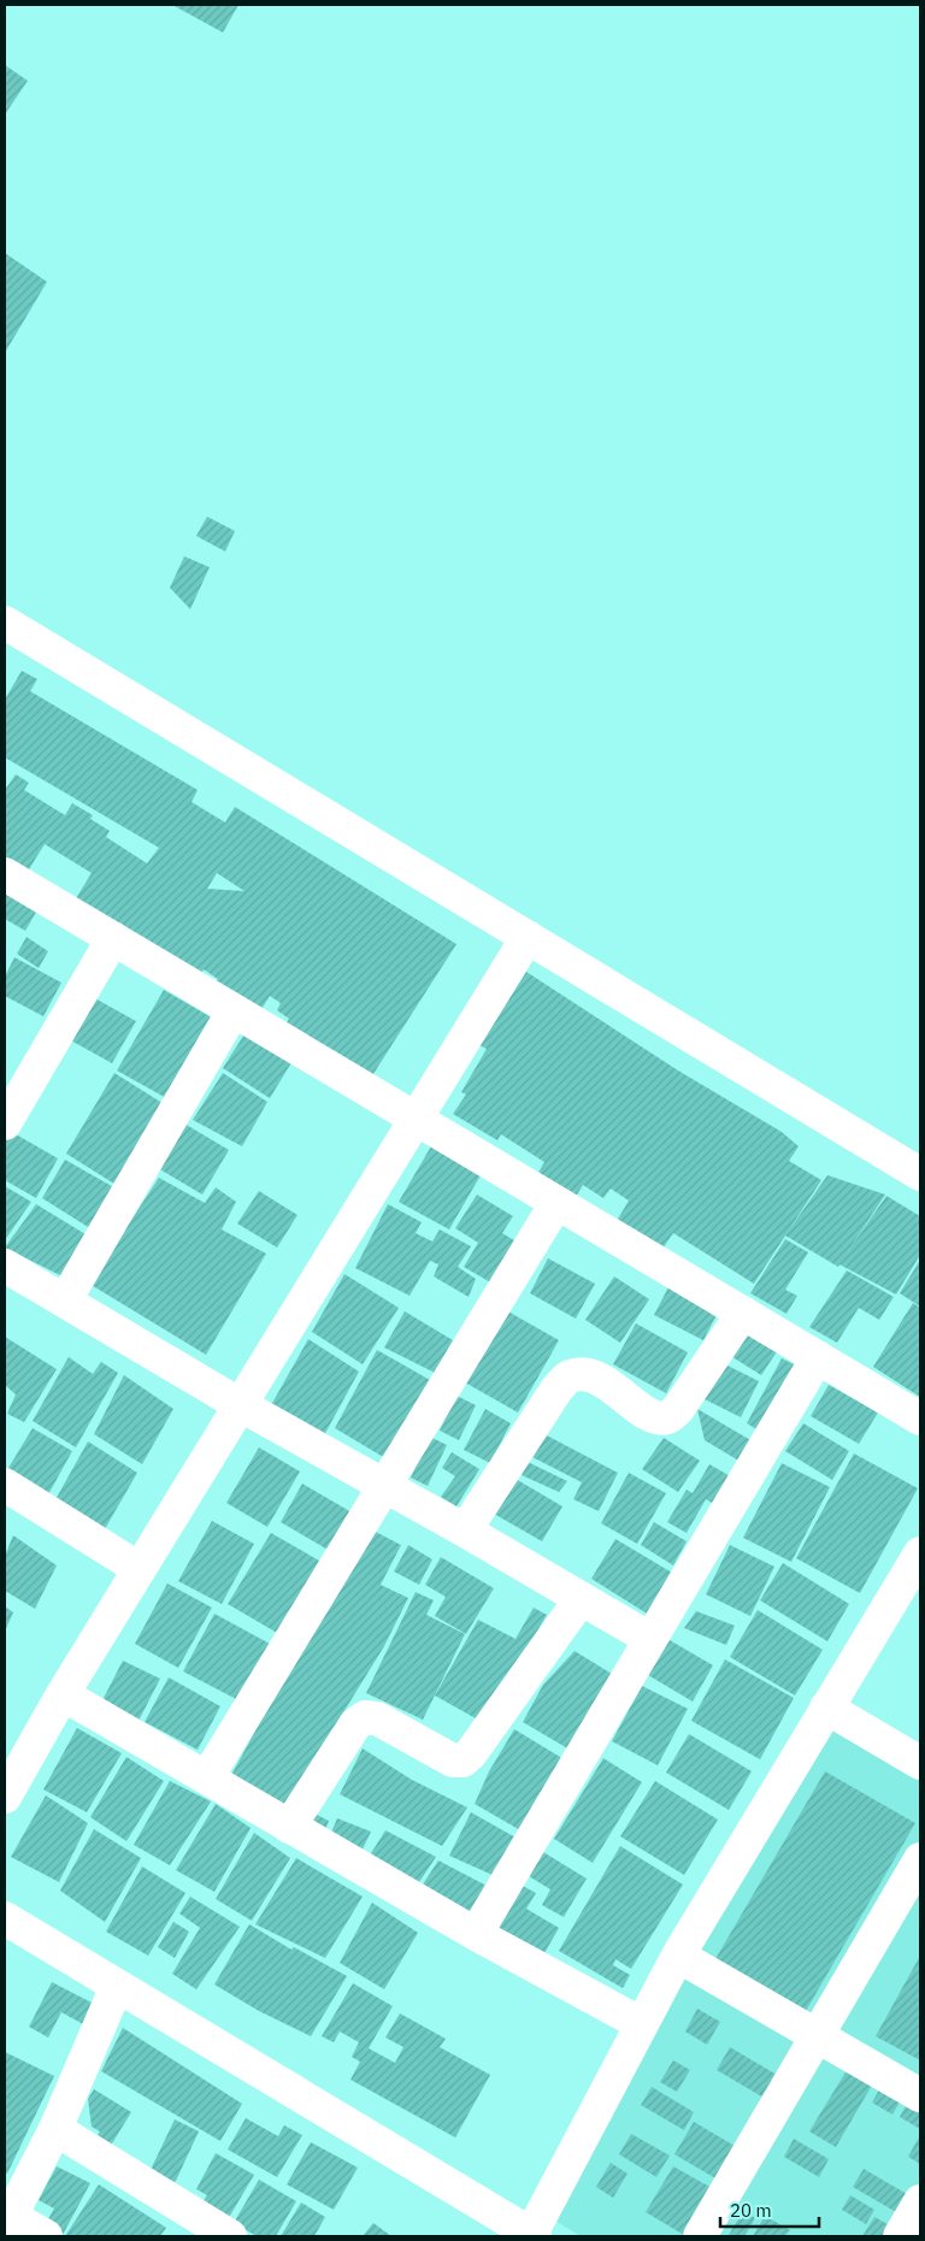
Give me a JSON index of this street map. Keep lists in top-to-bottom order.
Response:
{
  "scale_bar": "20 m"
}
